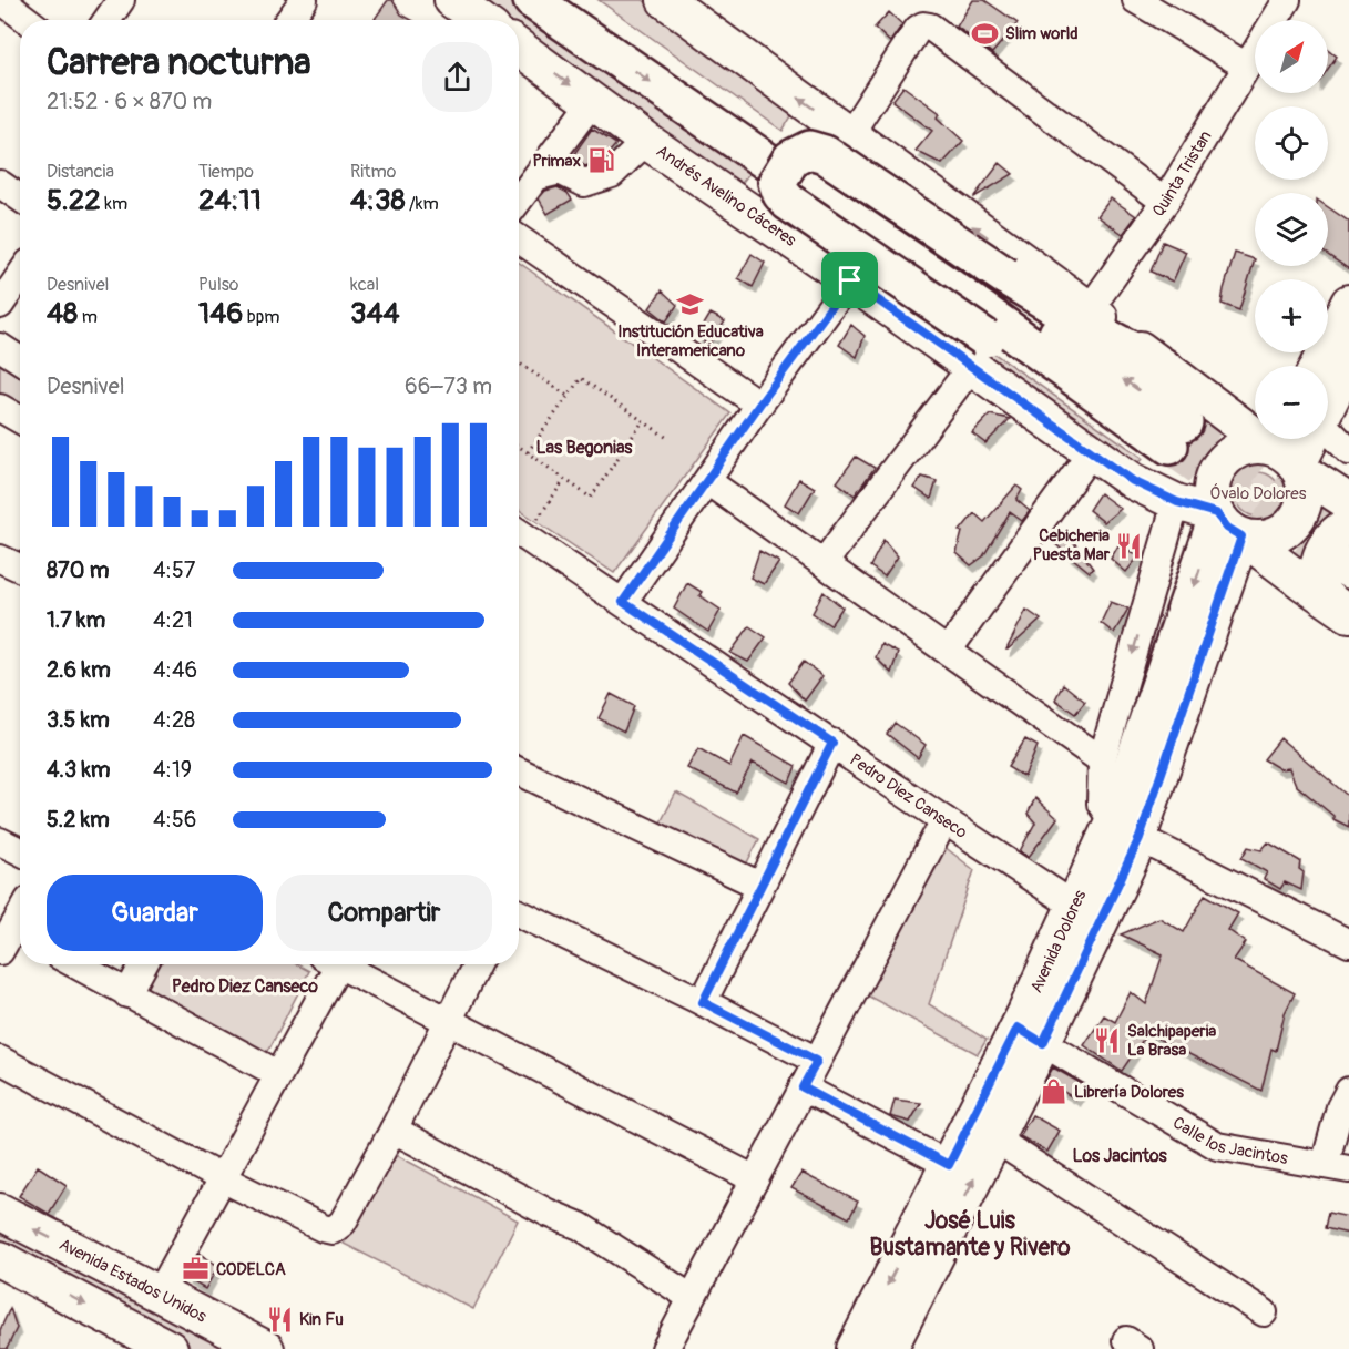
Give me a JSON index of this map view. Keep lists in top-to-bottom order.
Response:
{
  "streets": {
    "main road": ["Andrés Avelino Cáceres", "Avenida Dolores", "Avenida Estados Unidos"],
    "street": ["Quinta Tristan", "Pedro Diez Canseco", "Calle los Jacintos"]
  },
  "crossings": [
    ["Andrés Avelino Cáceres", "Avenida Dolores"],
    ["Pedro Diez Canseco", "Avenida Dolores"],
    ["Avenida Dolores", "Calle los Jacintos"]
  ],
  "districts": [
    "Las Begonias",
    "Pedro Diez Canseco",
    "Los Jacintos",
    "José Luis Bustamante y Rivero"
  ],
  "parks": ["Óvalo Dolores"],
  "places": {
    "sports": ["Slim world"],
    "fuel station": ["Primax"],
    "school or university": ["Institución Educativa Interamericano"],
    "restaurant": ["Cebicheria Puesta Mar", "Salchipaperia La Brasa", "Kin Fu"],
    "shop": ["Librería Dolores"],
    "office": ["CODELCA"]
  },
  "north": "top right",
  "page": {
    "map_buttons": ["+", "−"],
    "heading": ["Carrera nocturna", "21:52 · 6 × 870 m"],
    "stats": [
      ["Distancia", "5.22 km"],
      ["Tiempo", "24:11"],
      ["Ritmo", "4:38 /km"],
      ["Desnivel", "48 m"],
      ["Pulso", "146 bpm"],
      ["kcal", "344"]
    ],
    "chart": ["Desnivel", "66–73 m"],
    "list": [
      {
        "name": "870 m",
        "note": "4:57"
      },
      {
        "name": "1.7 km",
        "note": "4:21"
      },
      {
        "name": "2.6 km",
        "note": "4:46"
      },
      {
        "name": "3.5 km",
        "note": "4:28"
      },
      {
        "name": "4.3 km",
        "note": "4:19"
      },
      {
        "name": "5.2 km",
        "note": "4:56"
      }
    ],
    "buttons": ["Guardar", "Compartir"]
  }
}
